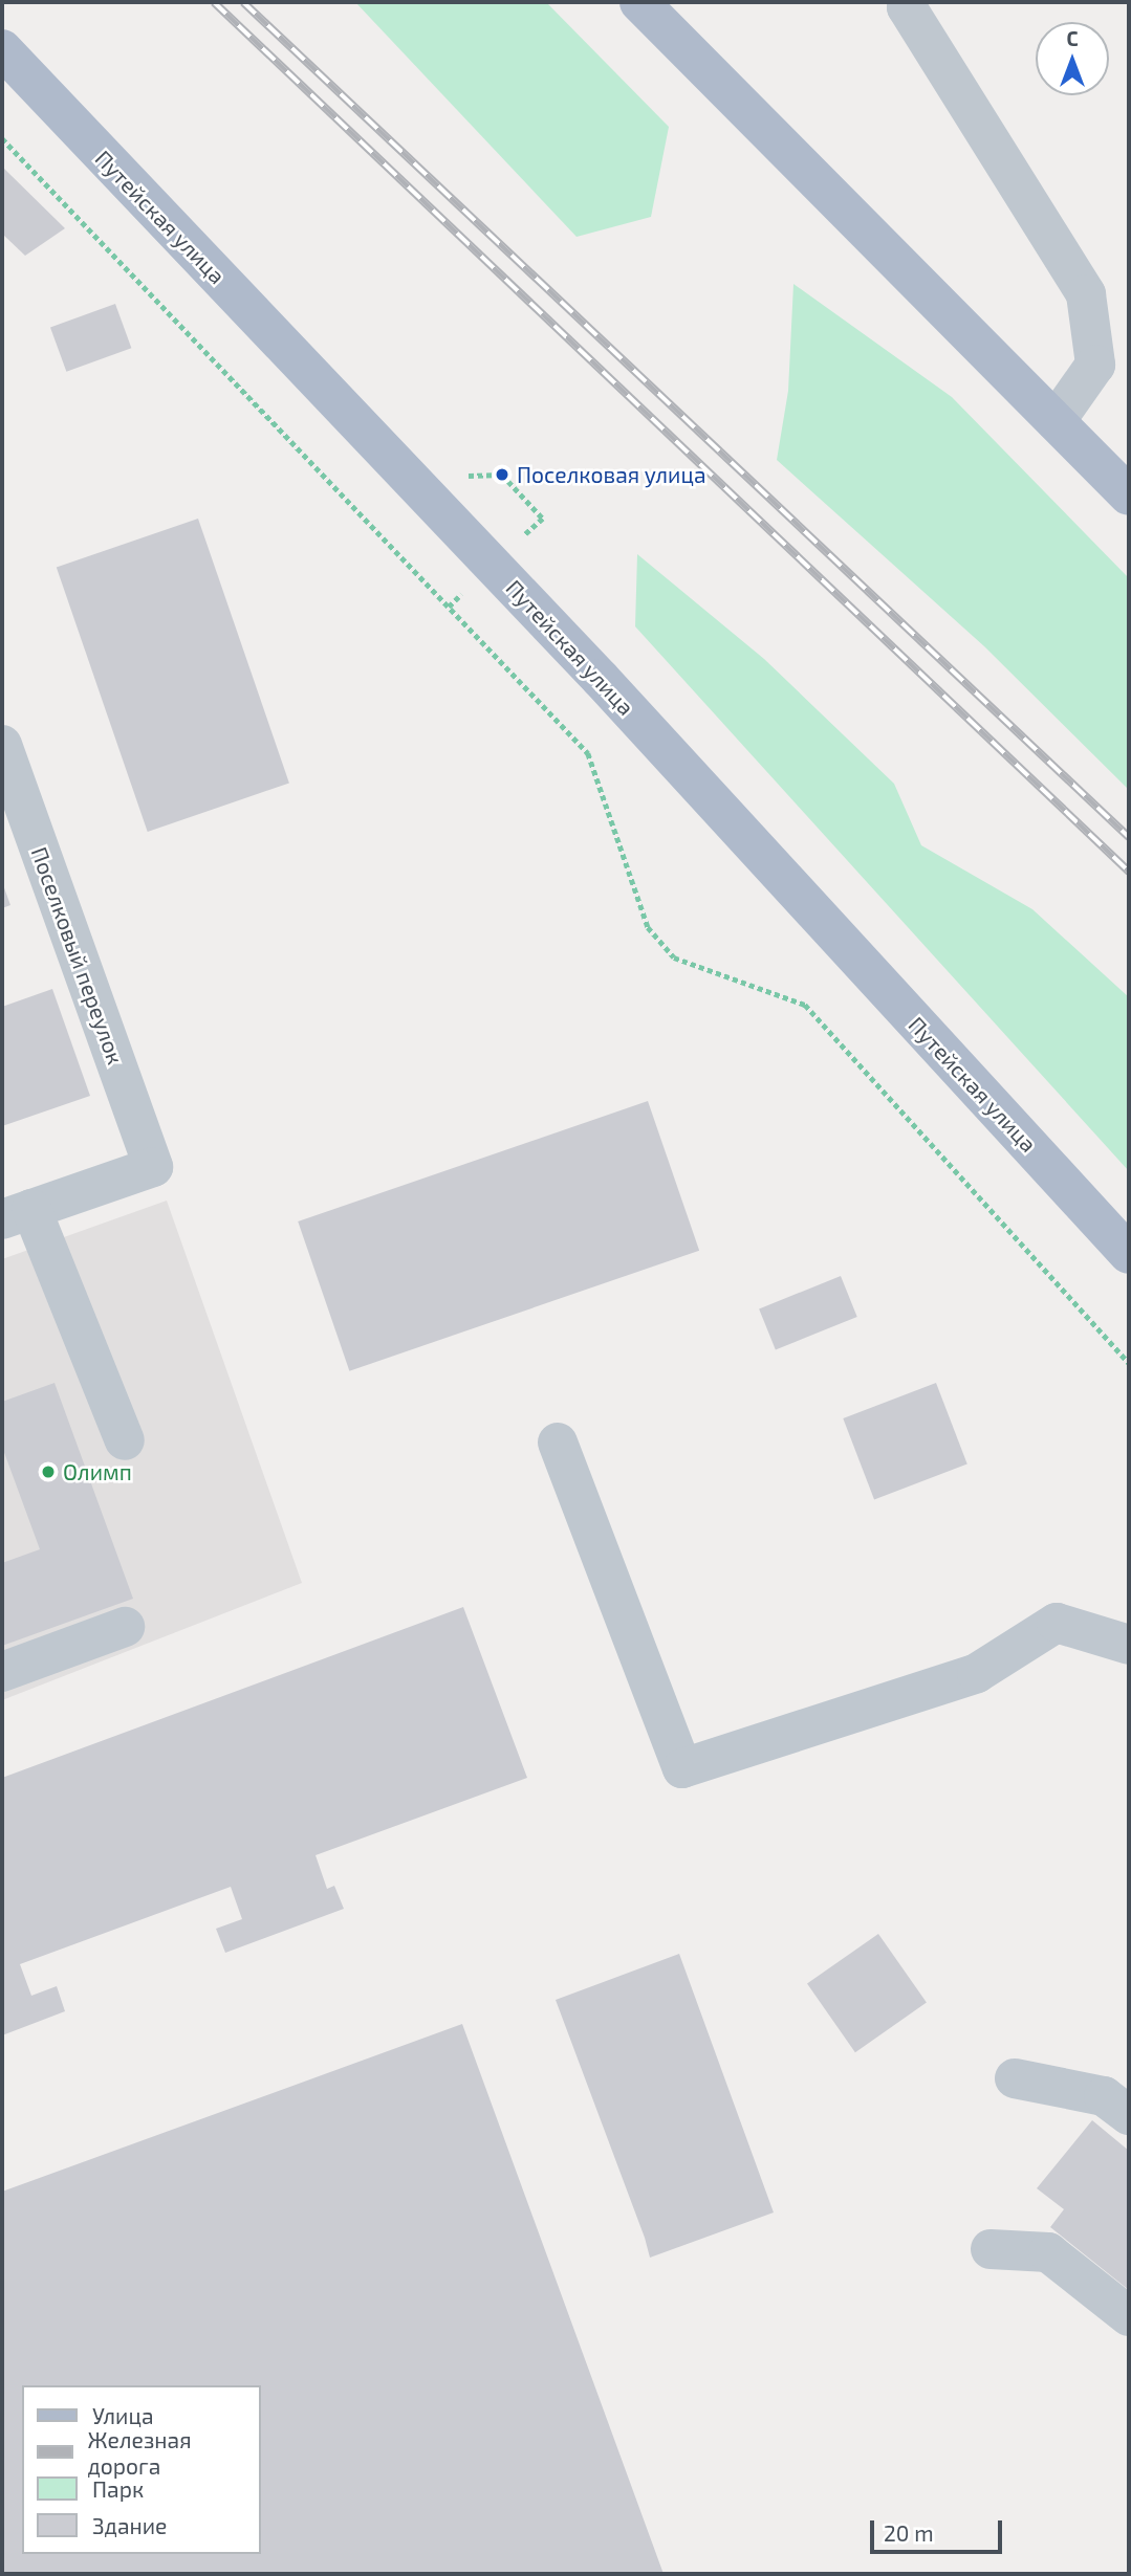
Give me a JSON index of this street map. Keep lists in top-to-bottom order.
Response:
{
  "streets": {
    "main road": ["Путейская улица"],
    "street": ["Поселковый переулок"]
  },
  "places": ["Поселковая улица", "Олимп"],
  "legend": [
    "Улица",
    "Железная дорога",
    "Парк",
    "Здание"
  ],
  "scale_bar": "20 m",
  "north": "top"
}
